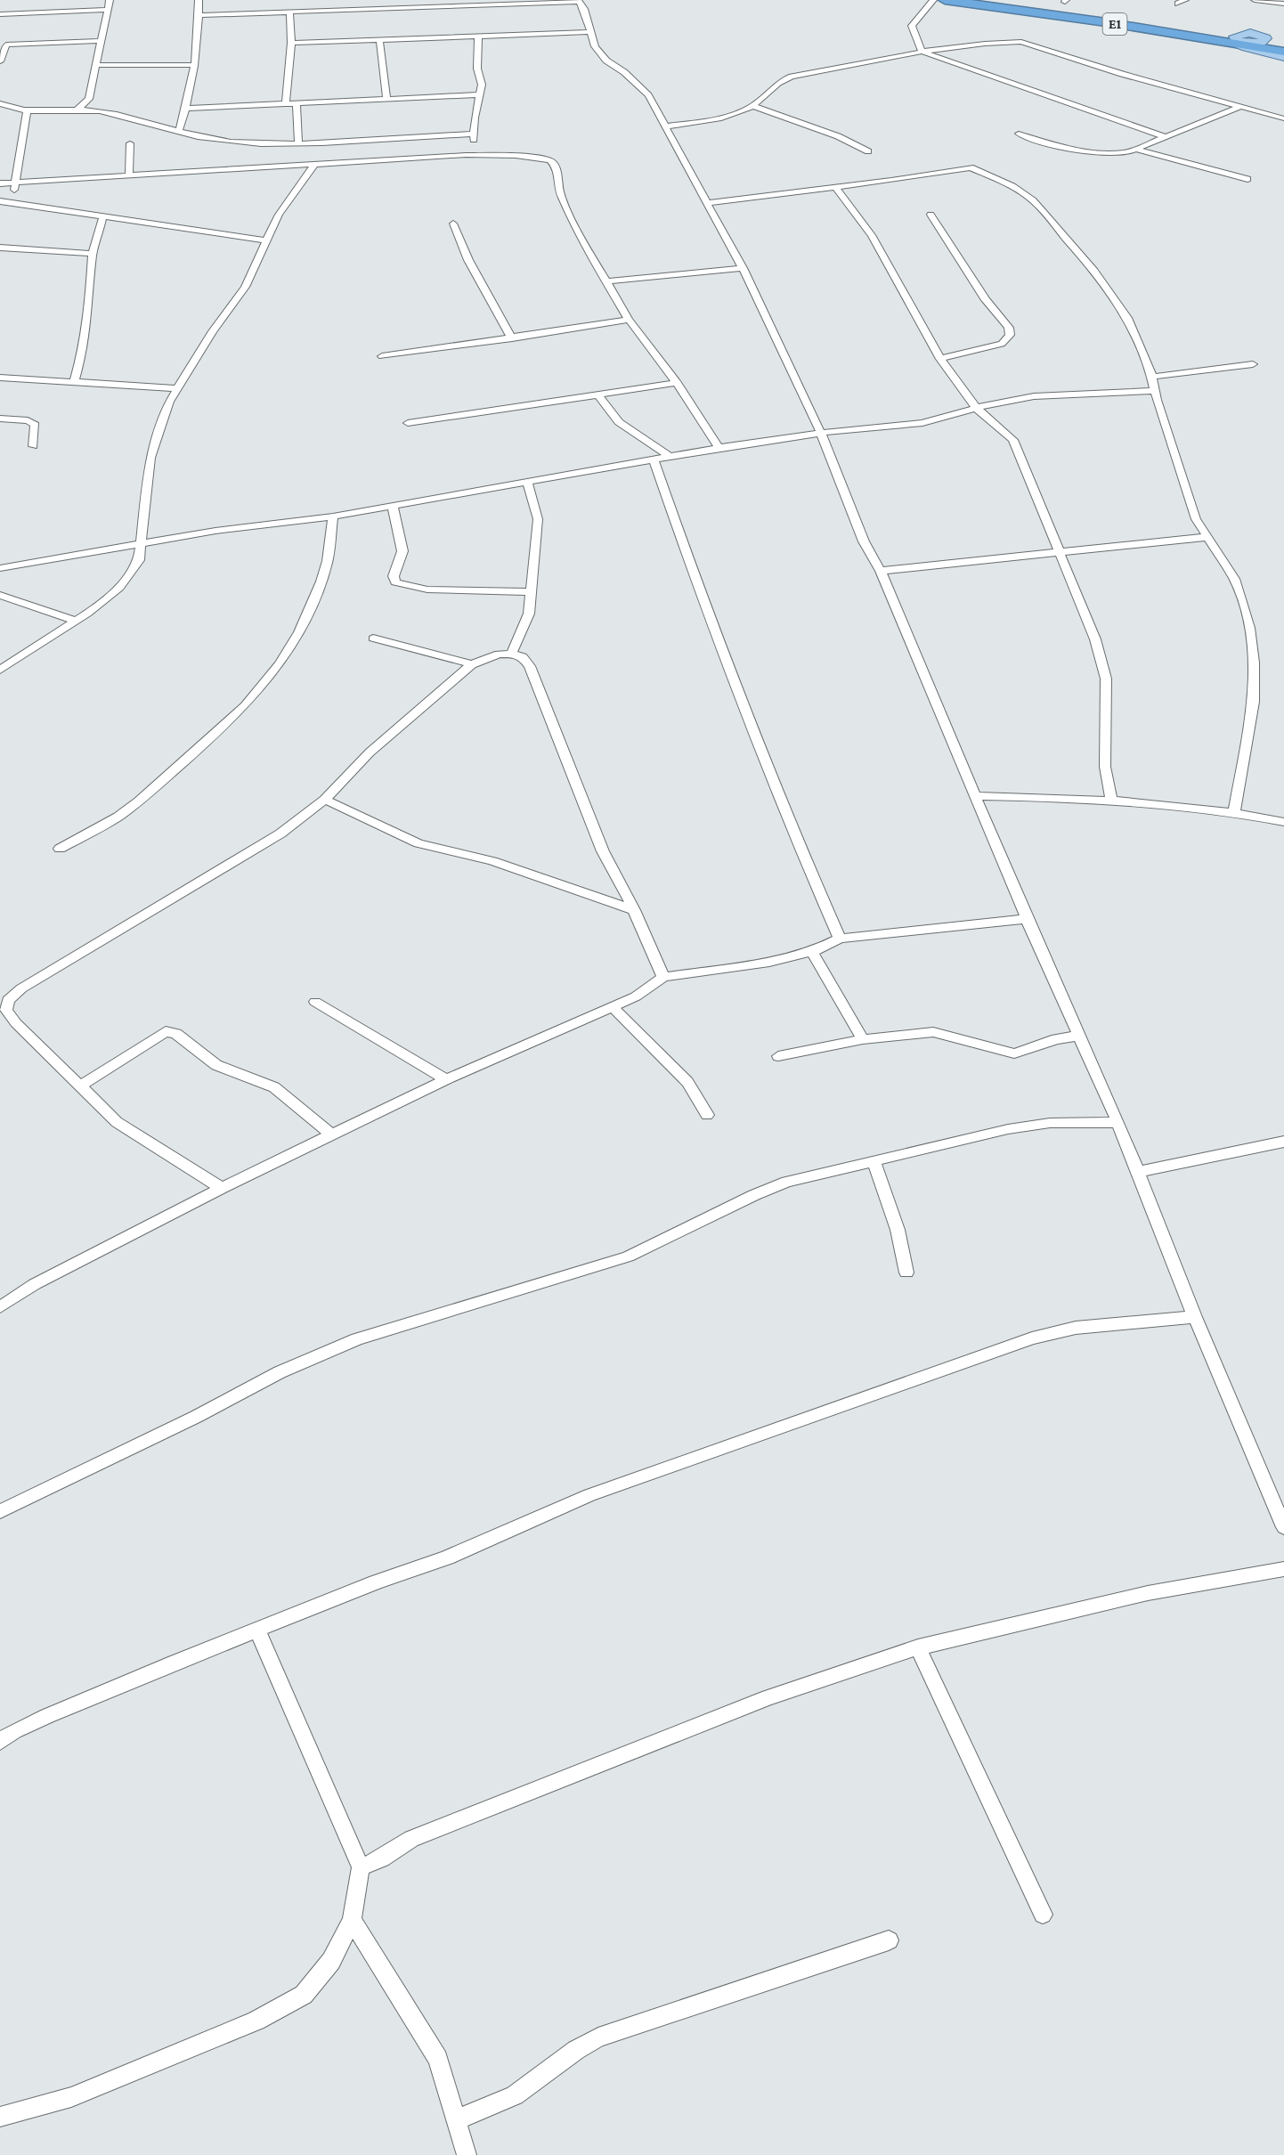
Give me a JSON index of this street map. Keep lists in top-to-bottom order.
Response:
{
  "streets": {
    "highway": ["E1"]
  }
}
